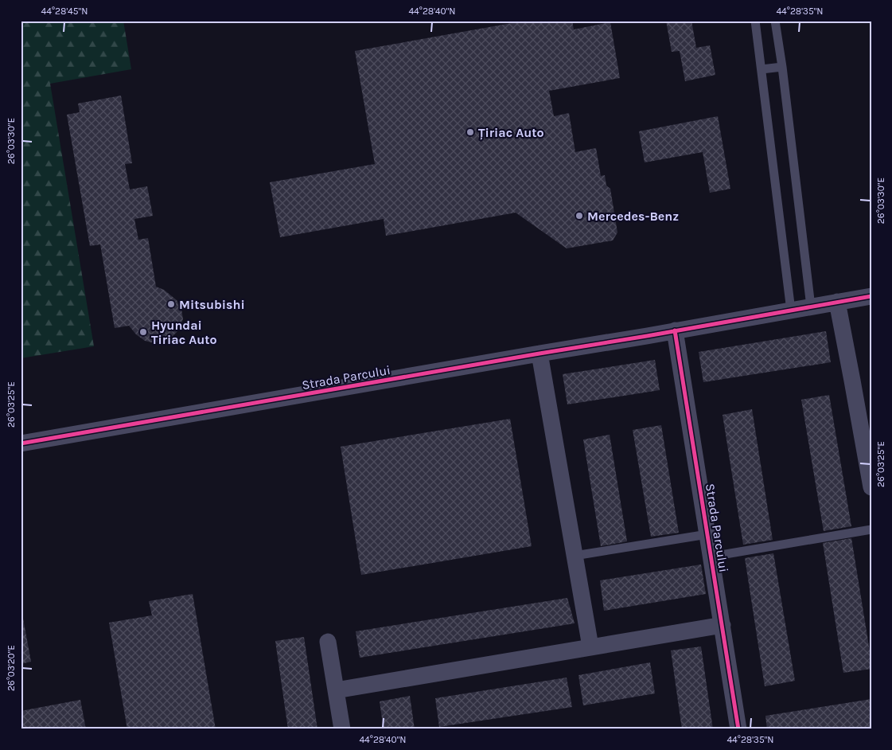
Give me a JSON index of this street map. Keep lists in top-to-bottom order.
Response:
{
  "streets": {
    "street": ["Strada Parcului"]
  },
  "places": [
    "Țiriac Auto",
    "Mercedes-Benz",
    "Mitsubishi",
    "Hyundai Tiriac Auto"
  ],
  "coordinates": [
    "44°28'45\"N",
    "44°28'40\"N",
    "44°28'35\"N",
    "26°03'30\"E",
    "26°03'25\"E",
    "26°03'20\"E"
  ]
}
